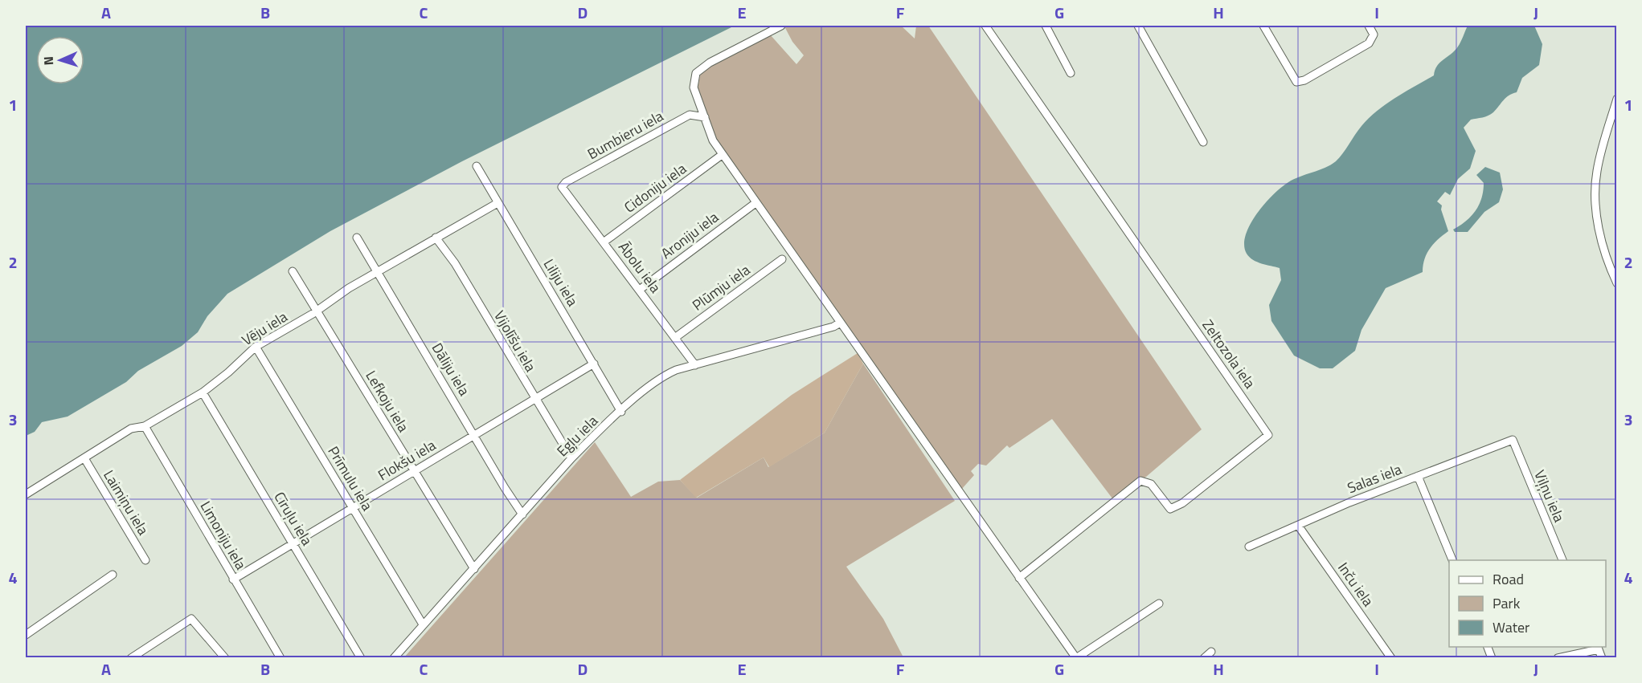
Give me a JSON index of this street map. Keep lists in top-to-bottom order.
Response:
{
  "streets": {
    "street": [
      "Bumbieru iela",
      "Cidoniju iela",
      "Aroniju iela",
      "Ābolu iela",
      "Liliju iela",
      "Plūmju iela",
      "Vēju iela",
      "Vijolīšu iela",
      "Zeltozola iela",
      "Dāliju iela",
      "Lefkoju iela",
      "Egļu iela",
      "Flokšu iela",
      "Prīmulu iela",
      "Salas iela",
      "Viļņu iela",
      "Laimiņu iela",
      "Cīruļu iela",
      "Limoniju iela",
      "Inču iela"
    ]
  },
  "crossings": [
    ["Bumbieru iela", "Ābolu iela"],
    ["Cidoniju iela", "Ābolu iela"],
    ["Aroniju iela", "Ābolu iela"],
    ["Ābolu iela", "Plūmju iela"],
    ["Ābolu iela", "Egļu iela"],
    ["Liliju iela", "Vēju iela"],
    ["Liliju iela", "Egļu iela"],
    ["Liliju iela", "Flokšu iela"],
    ["Vēju iela", "Vijolīšu iela"],
    ["Vēju iela", "Dāliju iela"],
    ["Vēju iela", "Lefkoju iela"],
    ["Vēju iela", "Prīmulu iela"],
    ["Vēju iela", "Laimiņu iela"],
    ["Vēju iela", "Cīruļu iela"],
    ["Vēju iela", "Limoniju iela"],
    ["Vijolīšu iela", "Egļu iela"],
    ["Vijolīšu iela", "Flokšu iela"],
    ["Dāliju iela", "Egļu iela"],
    ["Dāliju iela", "Flokšu iela"],
    ["Lefkoju iela", "Egļu iela"],
    ["Lefkoju iela", "Flokšu iela"],
    ["Egļu iela", "Prīmulu iela"],
    ["Flokšu iela", "Prīmulu iela"],
    ["Flokšu iela", "Cīruļu iela"],
    ["Flokšu iela", "Limoniju iela"],
    ["Salas iela", "Viļņu iela"],
    ["Salas iela", "Inču iela"]
  ],
  "legend": ["Road", "Park", "Water"],
  "north": "left",
  "grid": {
    "columns": [
      "A",
      "B",
      "C",
      "D",
      "E",
      "F",
      "G",
      "H",
      "I",
      "J"
    ],
    "rows": [
      "1",
      "2",
      "3",
      "4"
    ]
  }
}
